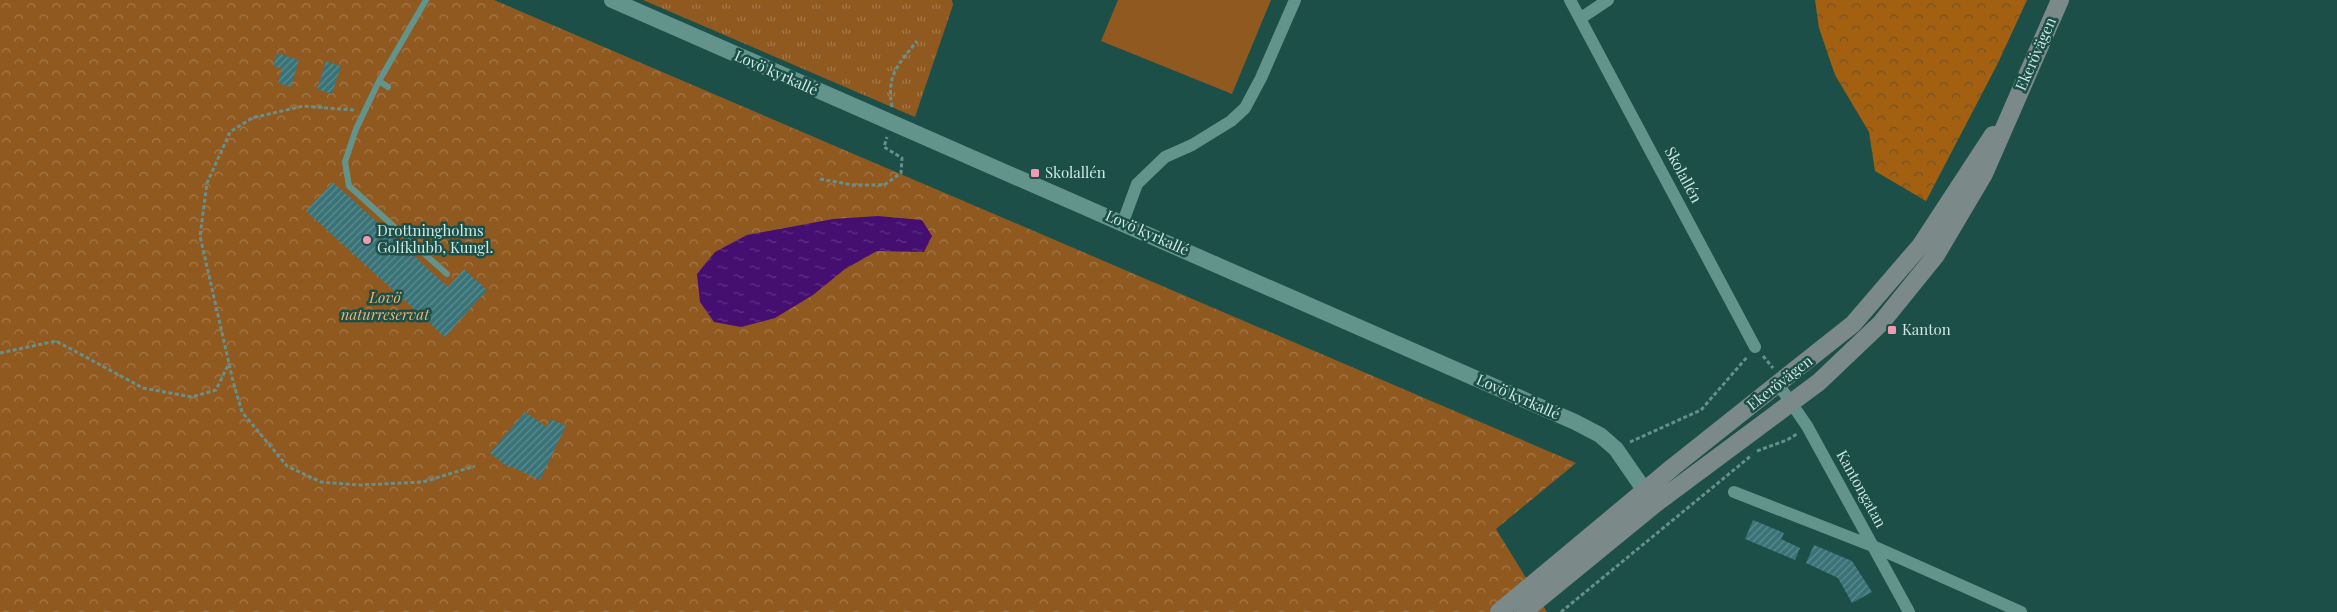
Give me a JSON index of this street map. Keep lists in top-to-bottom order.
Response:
{
  "streets": {
    "main road": ["Ekerövägen"],
    "street": ["Lovö kyrkallé", "Skolallén", "Kantongatan"]
  },
  "crossings": [
    ["Ekerövägen", "Lovö kyrkallé"],
    ["Ekerövägen", "Kantongatan"]
  ],
  "parks": ["Lovö naturreservat"],
  "places": {
    "transit": ["Skolallén", "Kanton"],
    "other": ["Drottningholms Golfklubb, Kungl."]
  }
}
